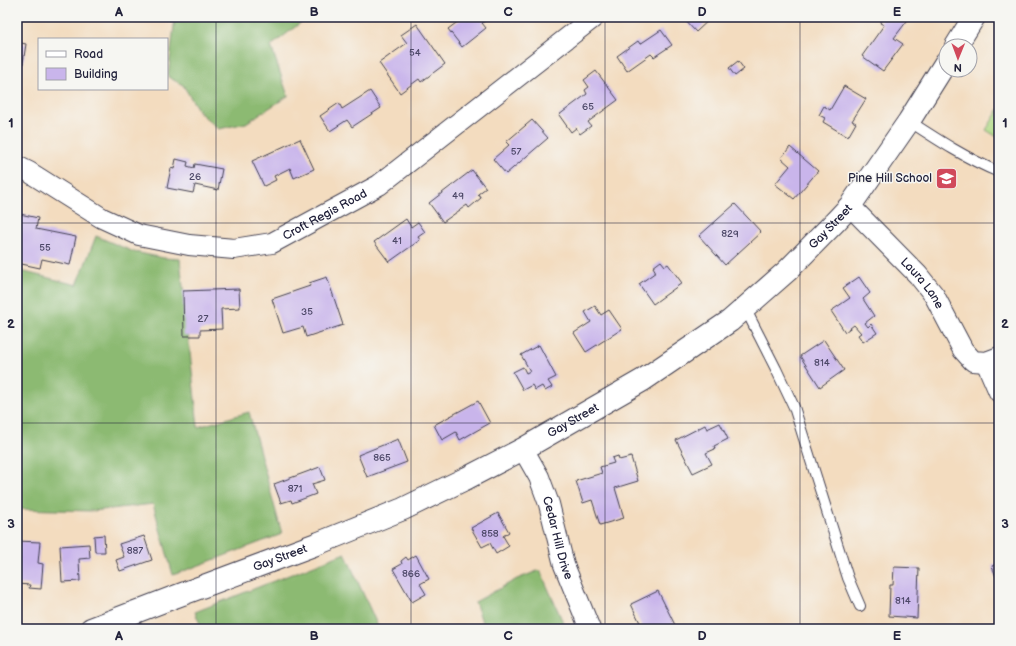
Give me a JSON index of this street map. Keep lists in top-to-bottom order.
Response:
{
  "streets": {
    "street": [
      "Croft Regis Road",
      "Gay Street",
      "Laura Lane",
      "Cedar Hill Drive"
    ]
  },
  "crossings": [
    ["Gay Street", "Laura Lane"],
    ["Gay Street", "Cedar Hill Drive"]
  ],
  "places": {
    "school or university": ["Pine Hill School"]
  },
  "house_numbers": [
    "54",
    "65",
    "57",
    "26",
    "49",
    "829",
    "41",
    "55",
    "35",
    "27",
    "814",
    "865",
    "871",
    "858",
    "887",
    "866",
    "814"
  ],
  "legend": ["Road", "Building"],
  "north": "bottom",
  "grid": {
    "columns": [
      "A",
      "B",
      "C",
      "D",
      "E"
    ],
    "rows": ["1", "2", "3"]
  }
}
